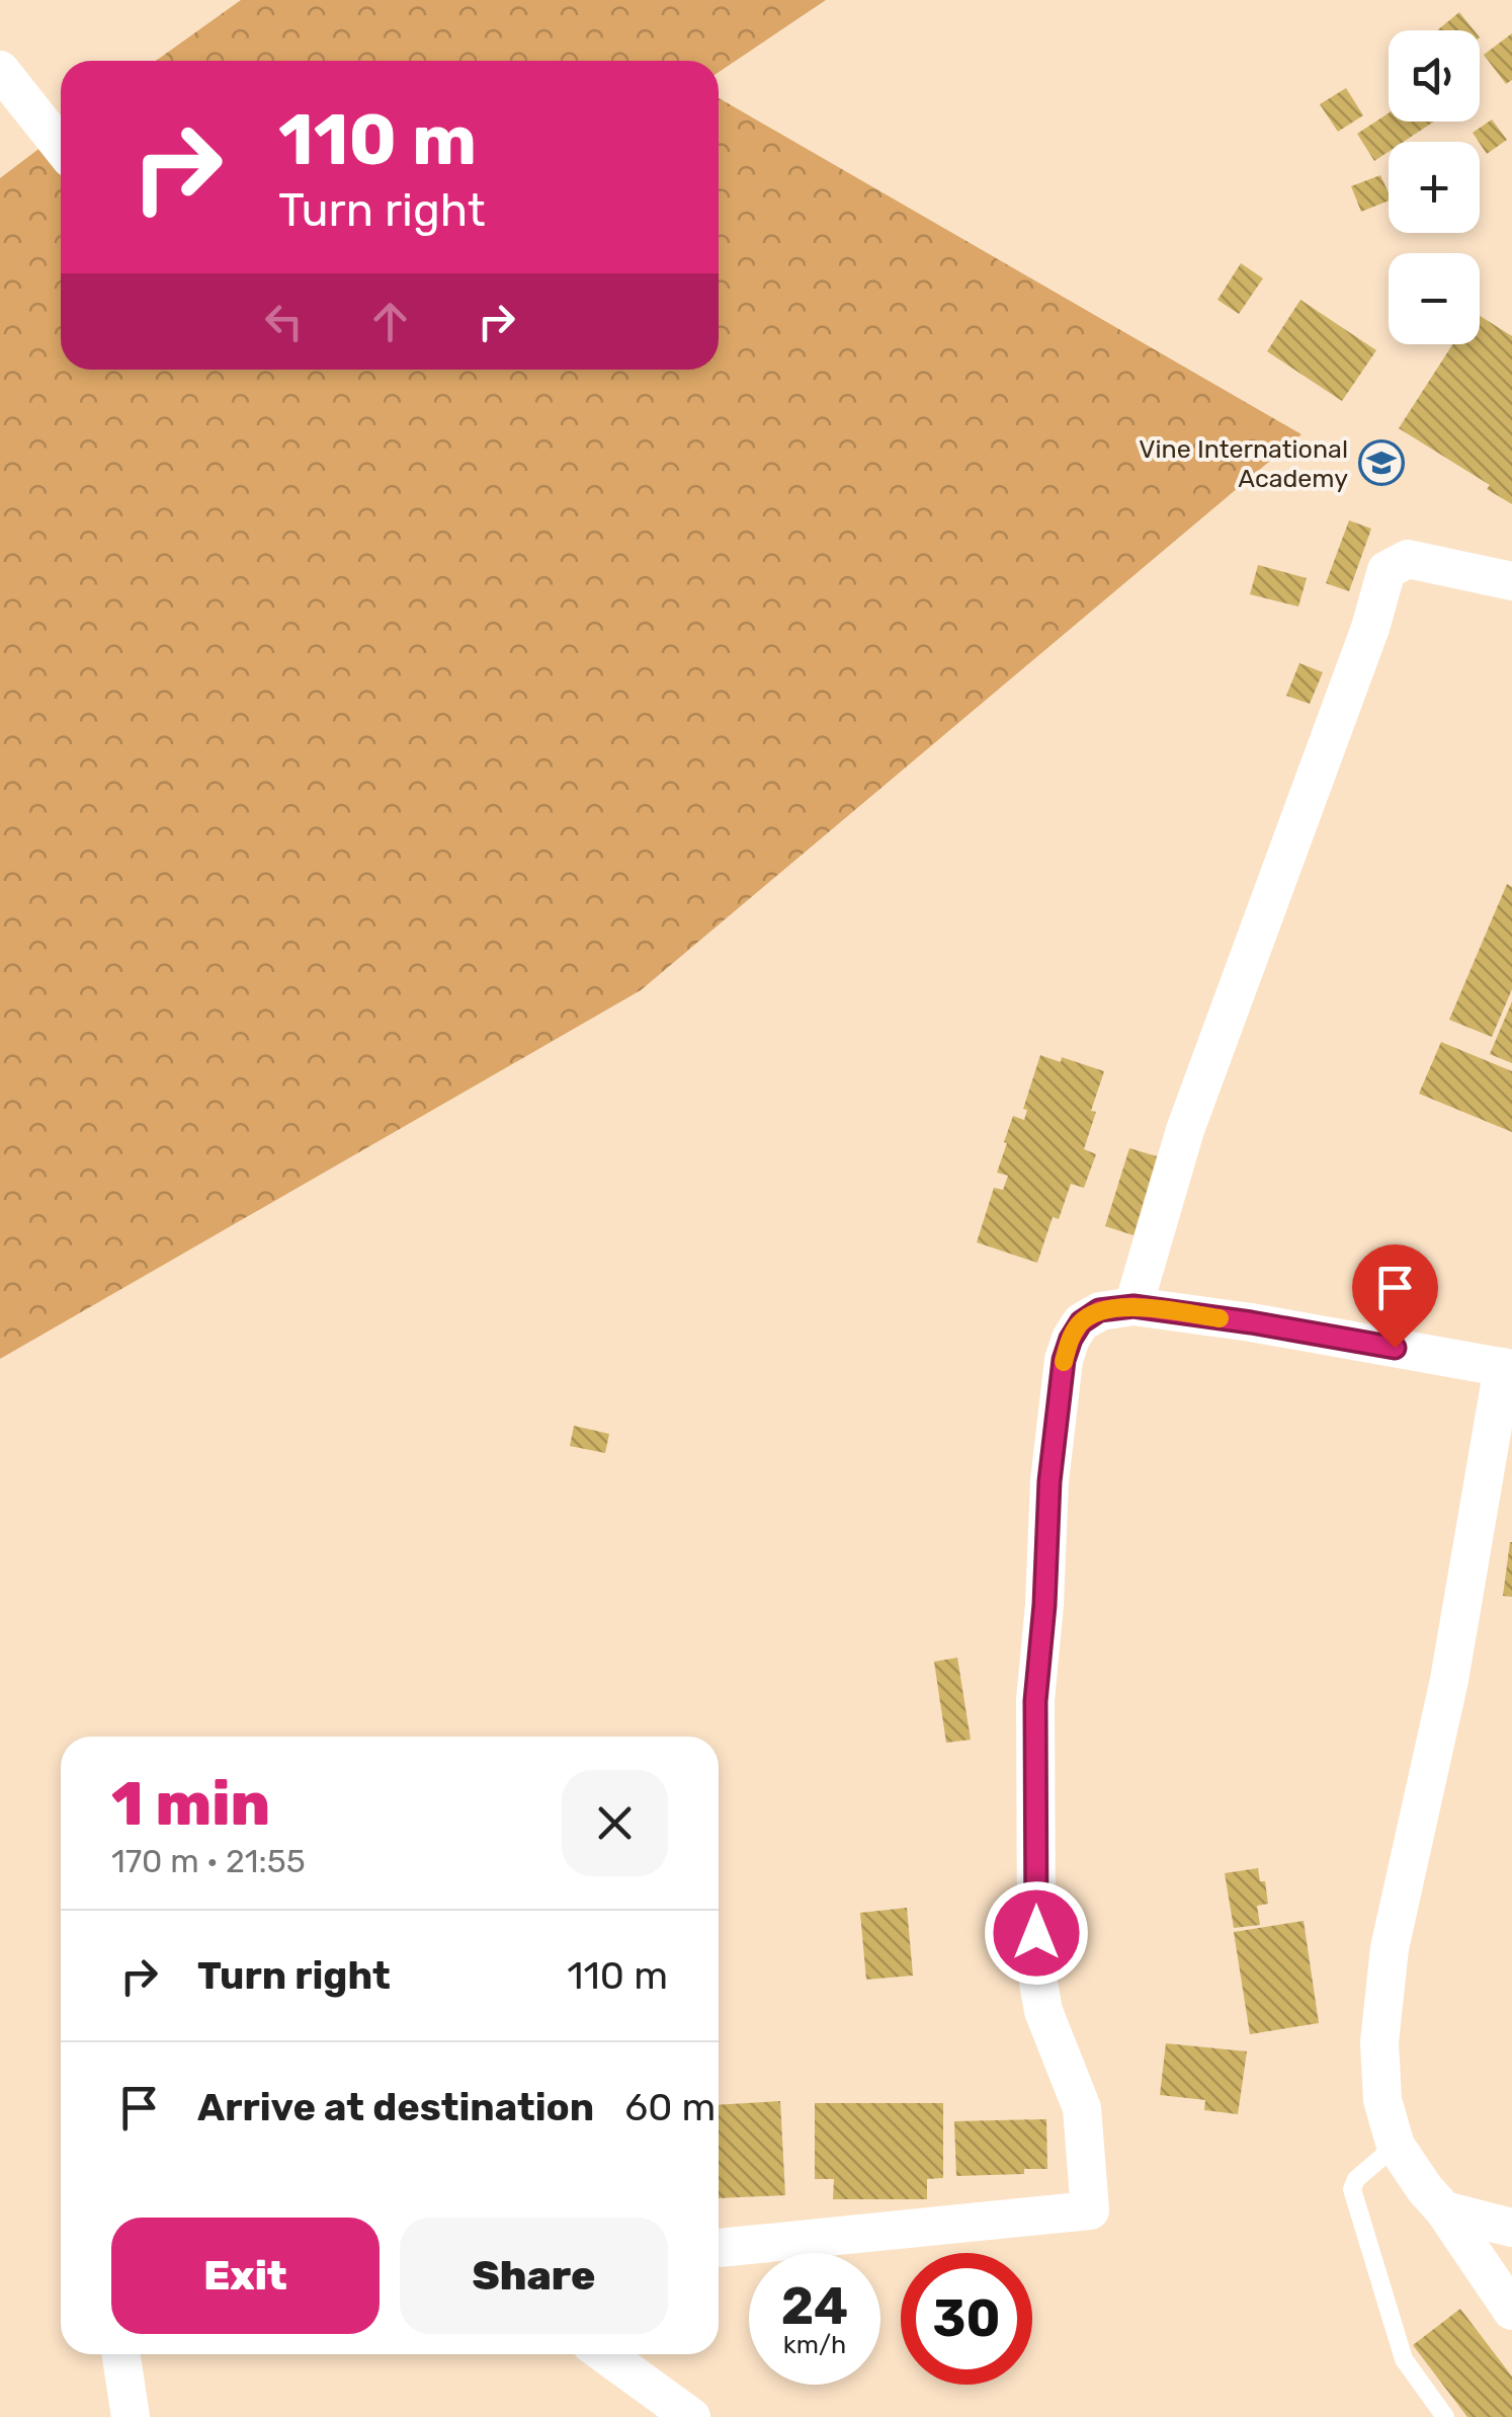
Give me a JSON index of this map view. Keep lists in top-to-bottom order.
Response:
{
  "places": {
    "school or university": ["Vine International Academy"]
  },
  "page": {
    "map_buttons": ["+", "−"],
    "turn": ["110 m", "Turn right"],
    "heading": ["1 min", "170 m · 21:55"],
    "list": [
      {
        "name": "Turn right",
        "value": "110 m"
      },
      {
        "name": "Arrive at destination",
        "value": "60 m"
      }
    ],
    "buttons": ["Exit", "Share"],
    "speed": "24 km/h",
    "limit": "30"
  }
}
